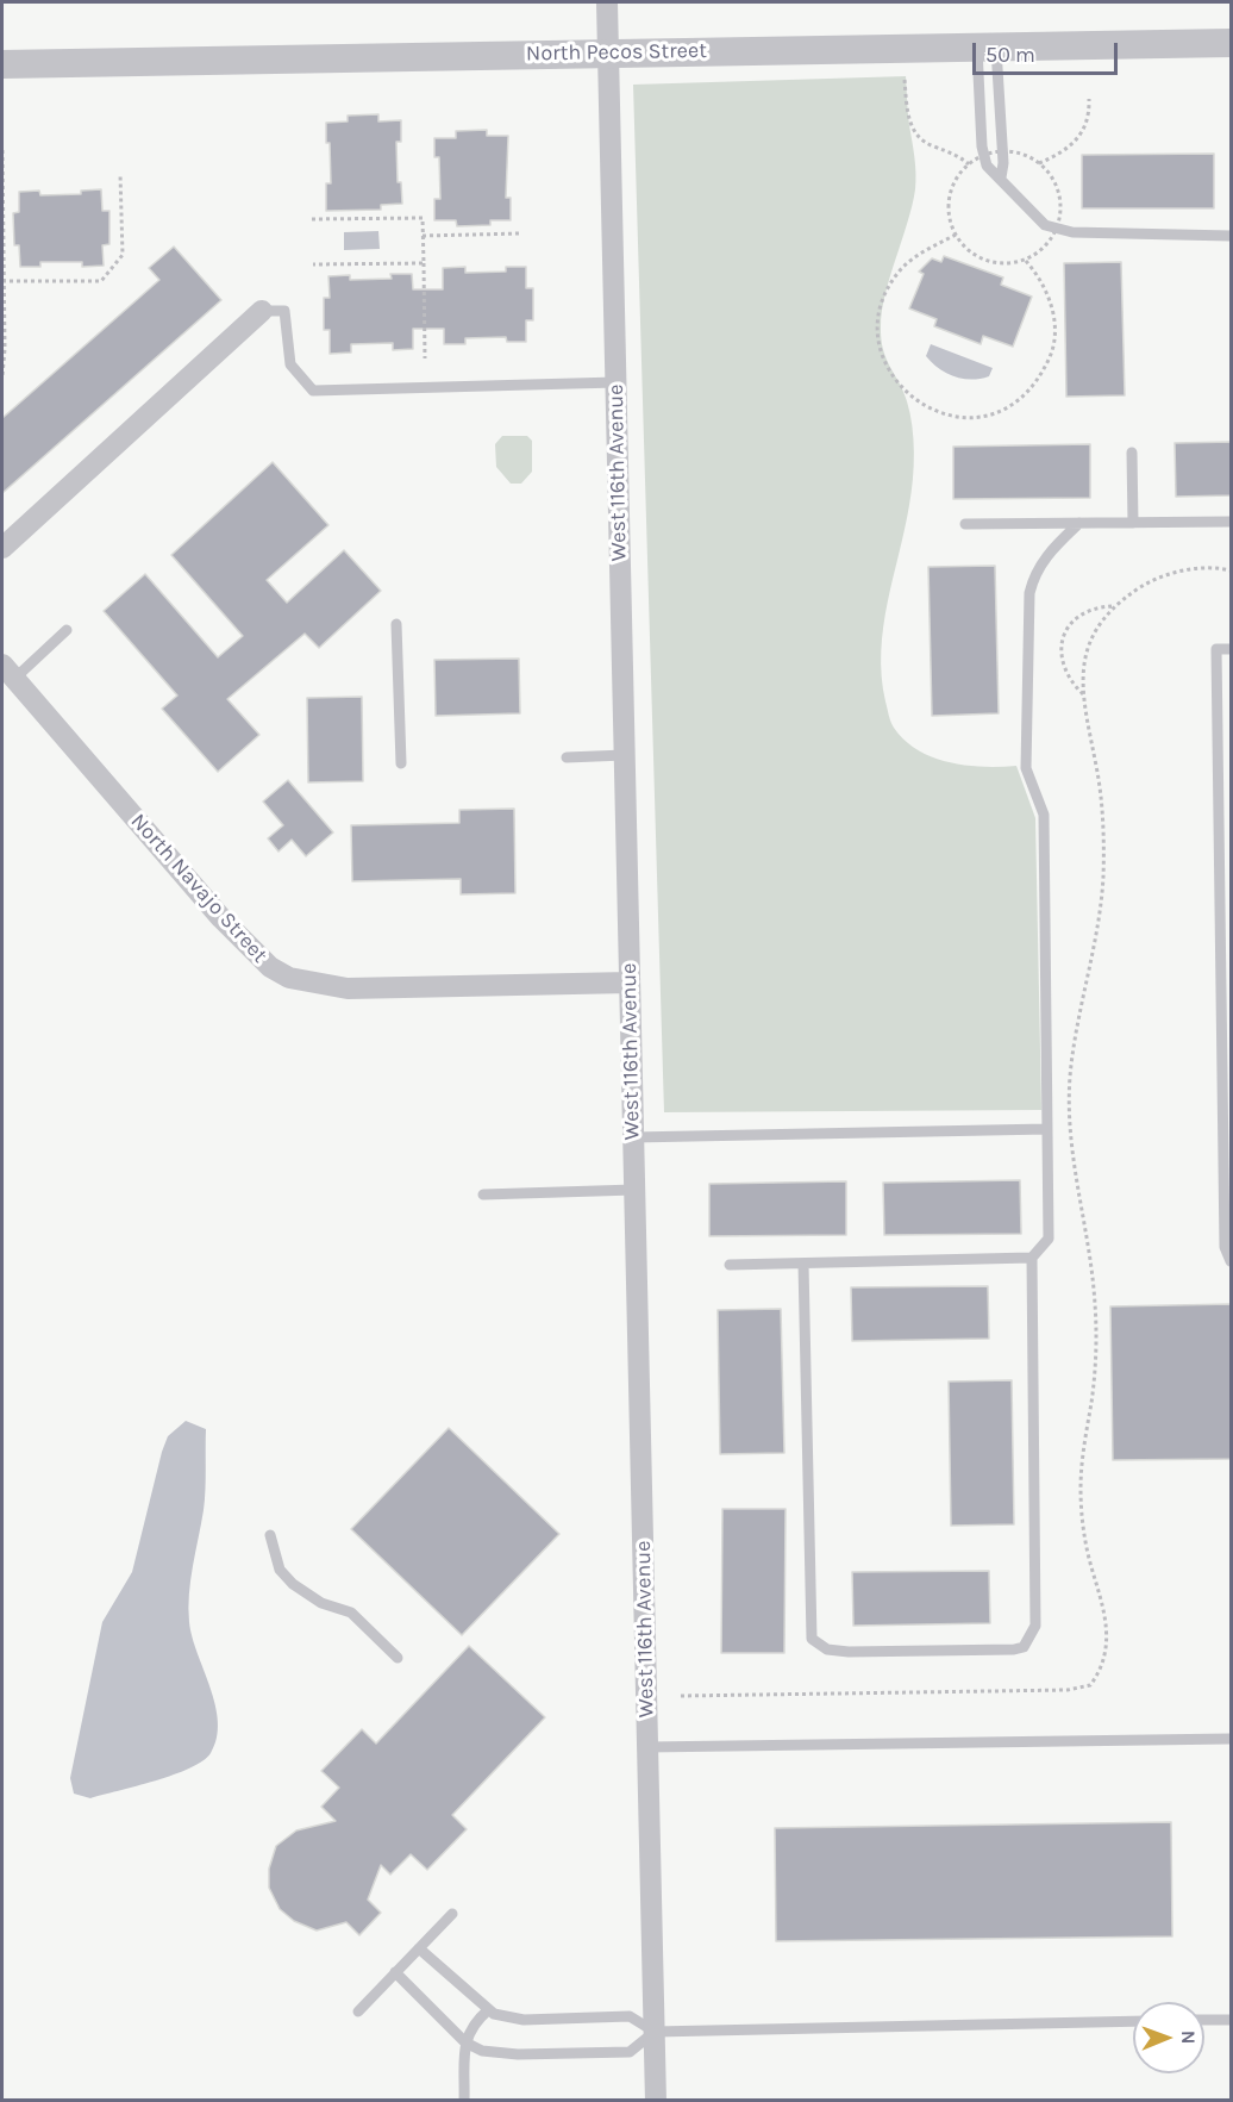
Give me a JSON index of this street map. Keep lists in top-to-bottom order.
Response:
{
  "streets": {
    "street": ["North Pecos Street", "West 116th Avenue", "North Navajo Street"]
  },
  "crossings": [
    ["North Pecos Street", "West 116th Avenue"],
    ["West 116th Avenue", "North Navajo Street"]
  ],
  "scale_bar": "50 m",
  "north": "right"
}
